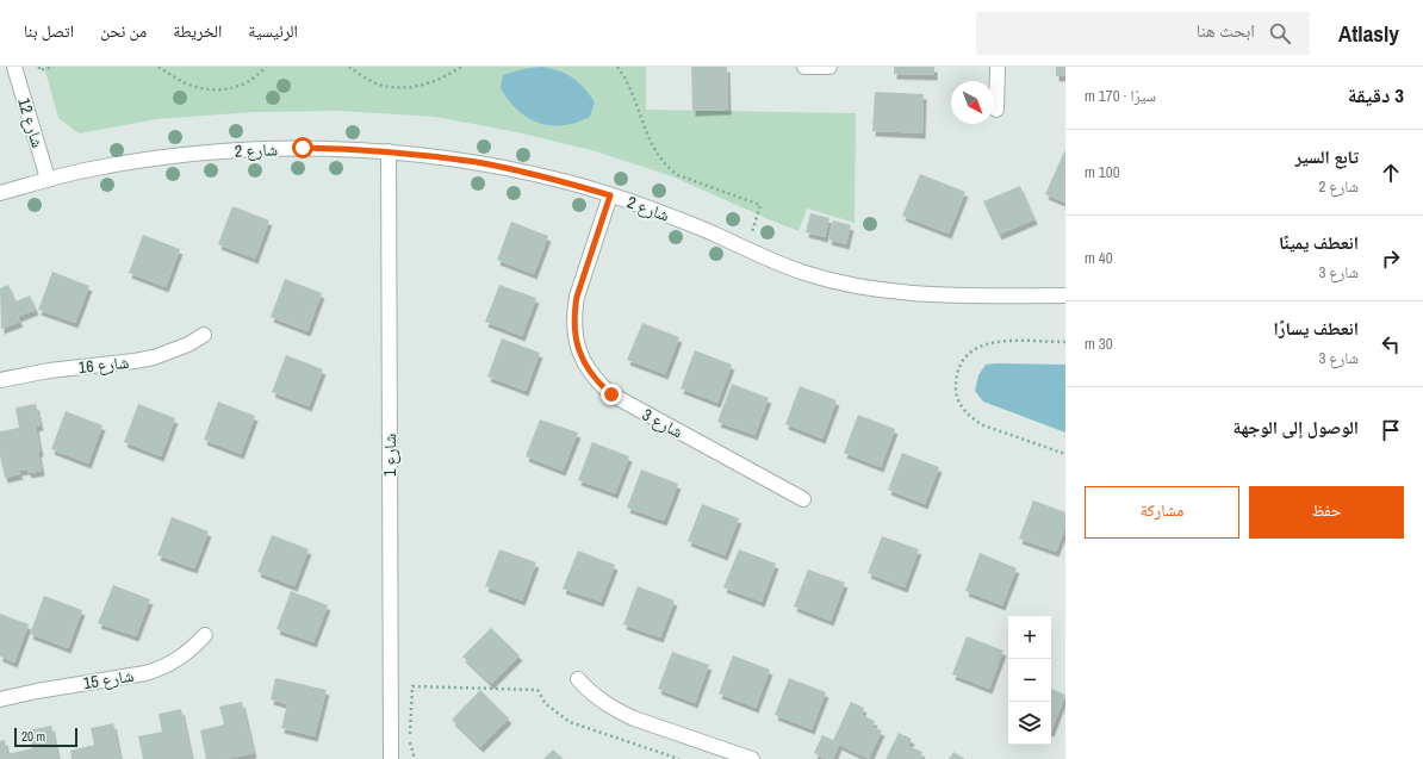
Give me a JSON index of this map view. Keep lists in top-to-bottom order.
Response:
{
  "streets": {
    "street": [
      "شارع 12",
      "شارع 2",
      "شارع 16",
      "شارع 3",
      "شارع 1",
      "شارع 15"
    ]
  },
  "crossings": [
    ["شارع 12", "شارع 2"],
    ["شارع 2", "شارع 3"],
    ["شارع 2", "شارع 1"]
  ],
  "scale_bar": "20 m",
  "north": "bottom right",
  "page": {
    "header": "Atlasly",
    "search": "ابحث هنا",
    "nav": [
      "الرئيسية",
      "الخريطة",
      "من نحن",
      "اتصل بنا"
    ],
    "heading": ["3 دقيقة", "سيرًا · 170 m"],
    "list": [
      ["تابع السير", "شارع 2", "100 m"],
      ["انعطف يمينًا", "شارع 3", "40 m"],
      ["انعطف يسارًا", "شارع 3", "30 m"],
      "الوصول إلى الوجهة"
    ],
    "buttons": ["حفظ", "مشاركة"],
    "map_buttons": ["+", "−"],
    "scale": "20 m"
  }
}
